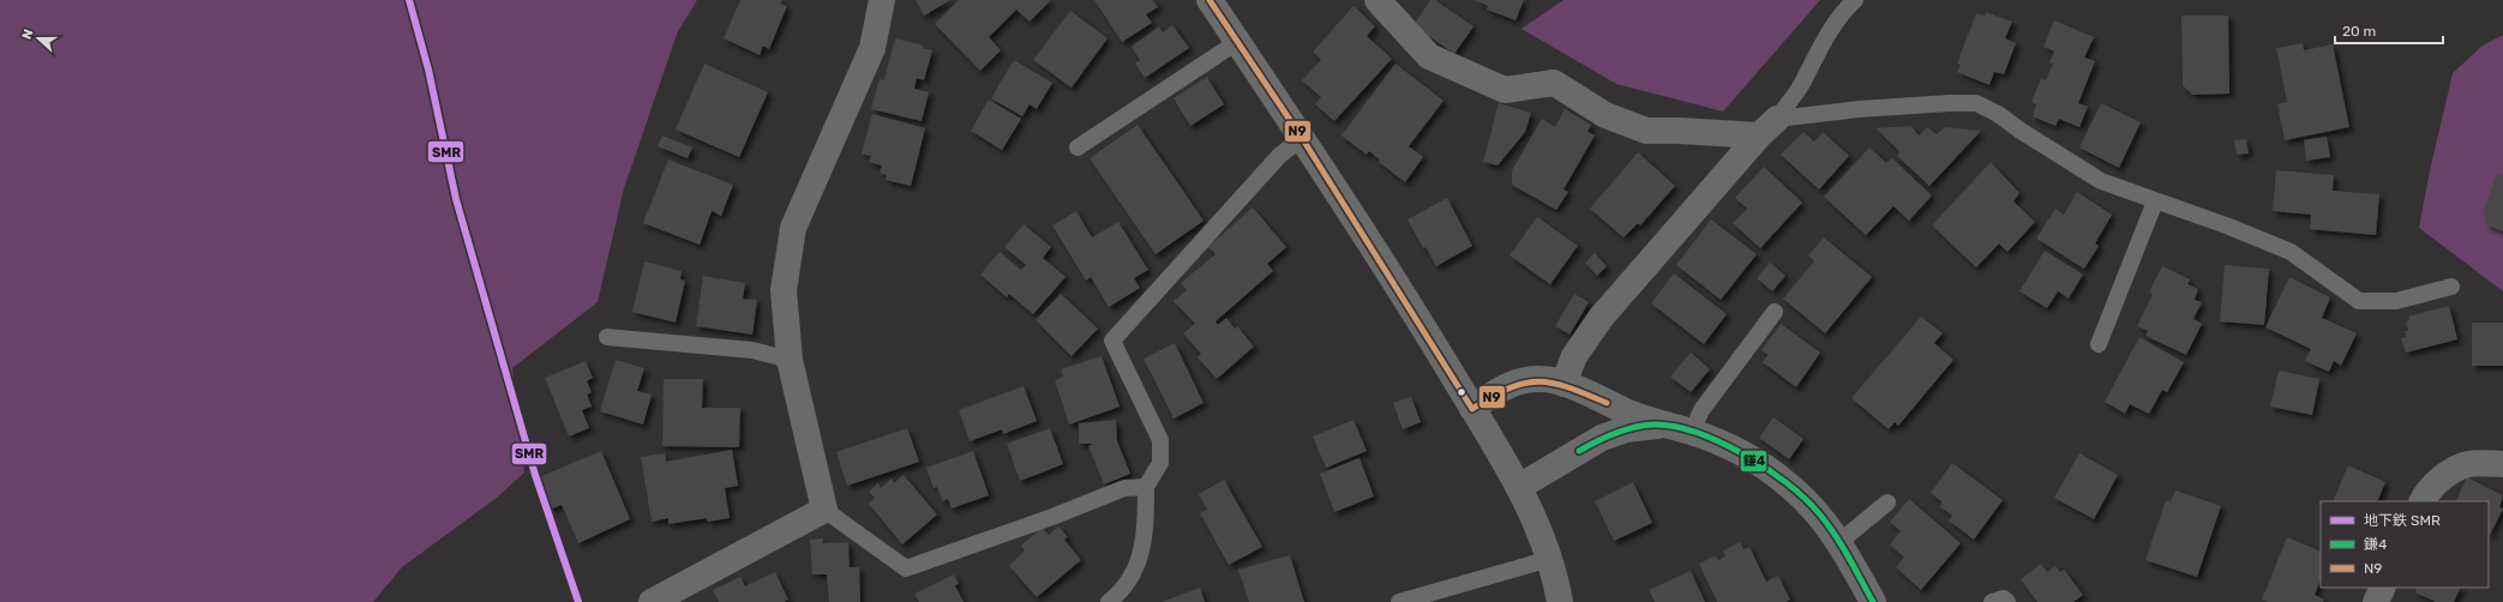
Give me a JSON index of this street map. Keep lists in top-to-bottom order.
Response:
{
  "lines": ["metro line SMR", "transit line N9", "transit line 鎌4"],
  "legend": ["地下鉄 SMR", "鎌4", "N9"],
  "scale_bar": "20 m",
  "north": "left"
}
